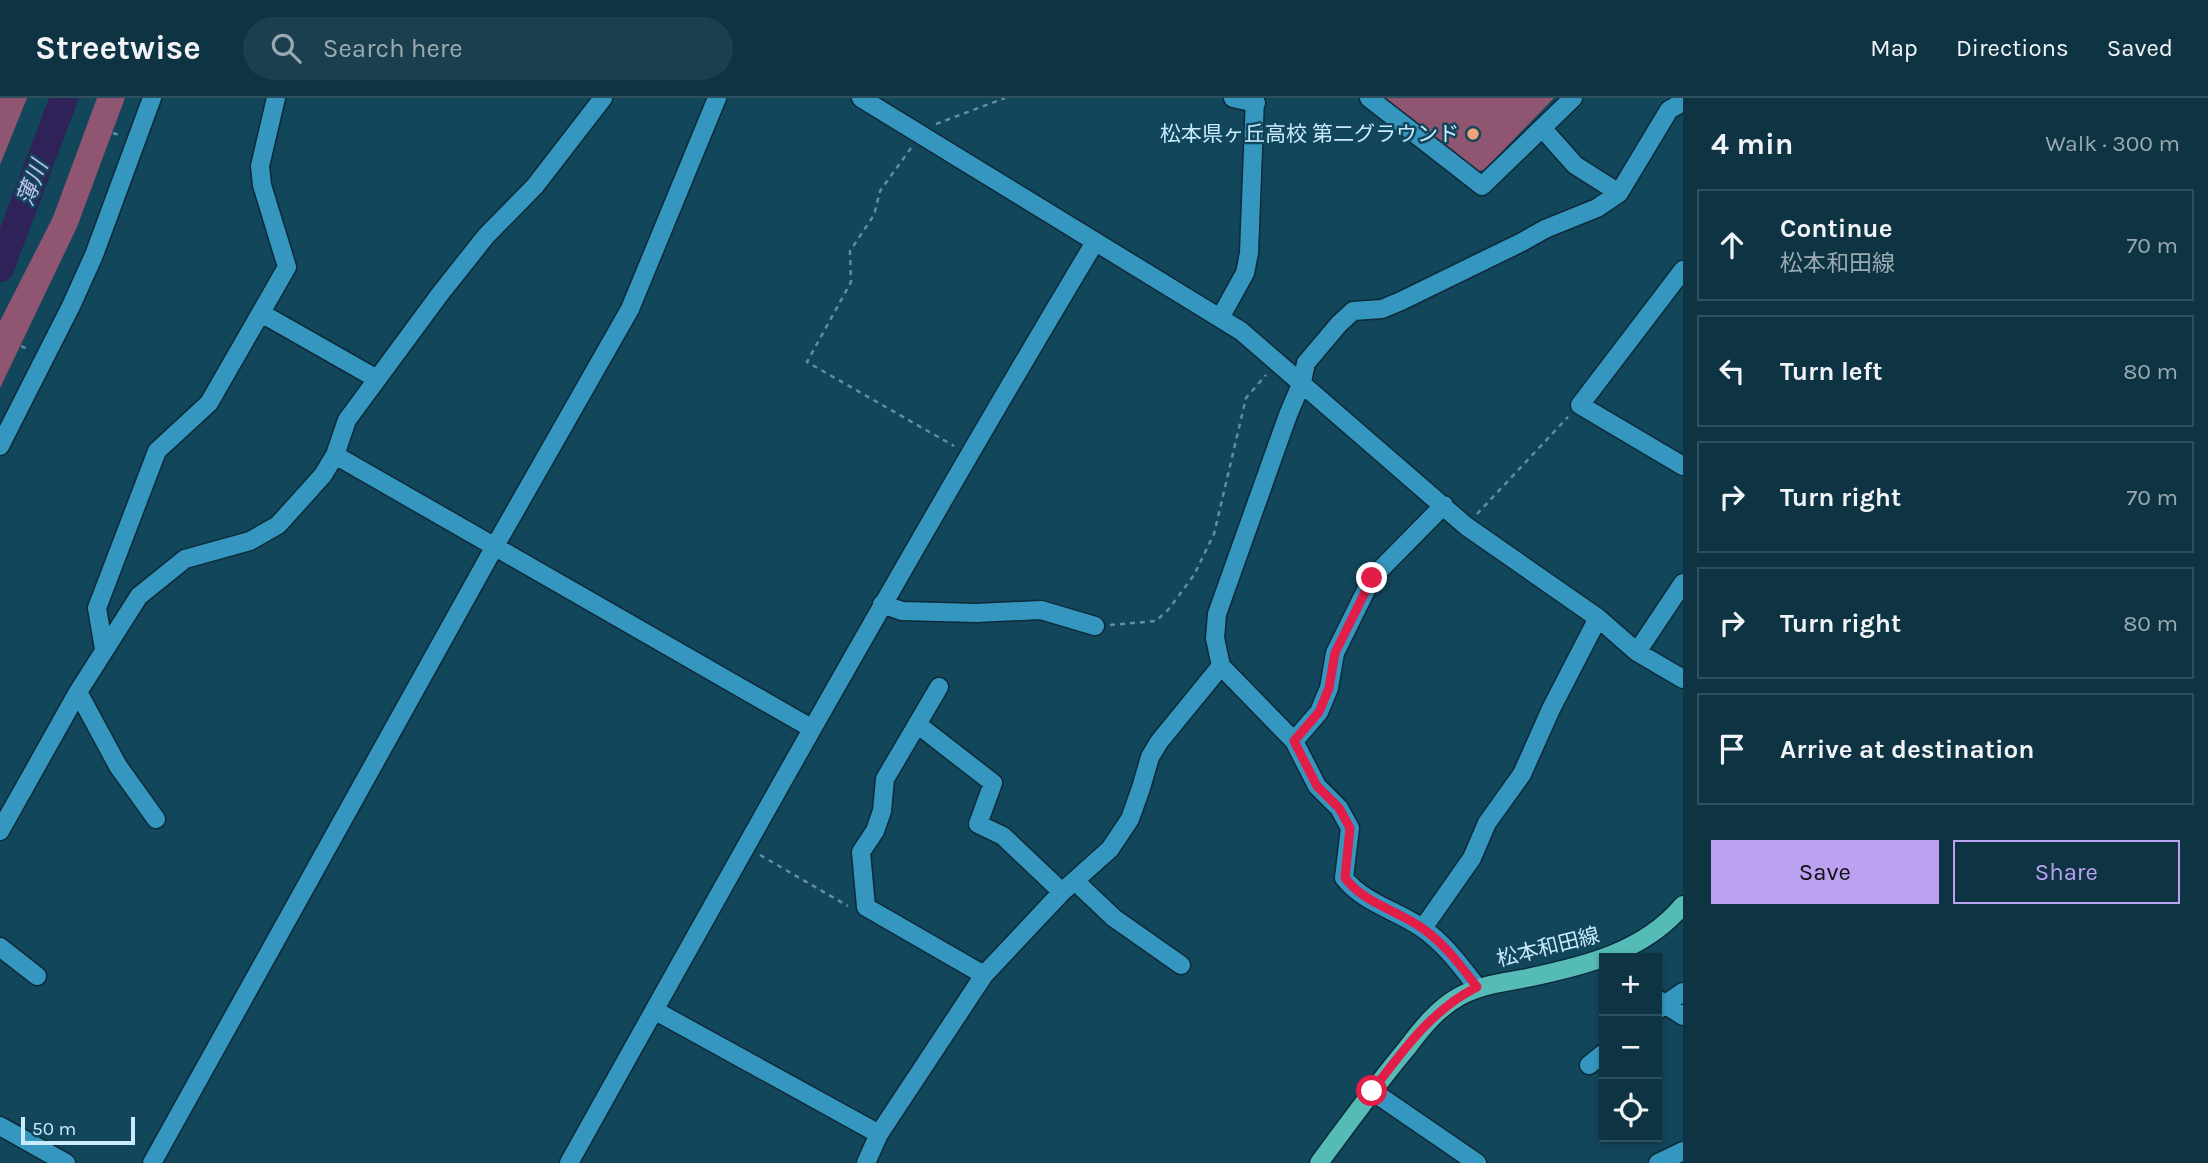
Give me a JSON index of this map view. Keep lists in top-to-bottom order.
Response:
{
  "streets": {
    "main road": ["松本和田線"]
  },
  "water": ["薄川"],
  "places": ["松本県ヶ丘高校 第二グラウンド"],
  "scale_bar": "50 m",
  "page": {
    "header": "Streetwise",
    "search": "Search here",
    "nav": ["Map", "Directions", "Saved"],
    "heading": ["4 min", "Walk · 300 m"],
    "list": [
      ["Continue", "松本和田線", "70 m"],
      ["Turn left", "80 m"],
      ["Turn right", "70 m"],
      ["Turn right", "80 m"],
      "Arrive at destination"
    ],
    "buttons": ["Save", "Share"],
    "map_buttons": ["+", "−"],
    "scale": "50 m"
  }
}
